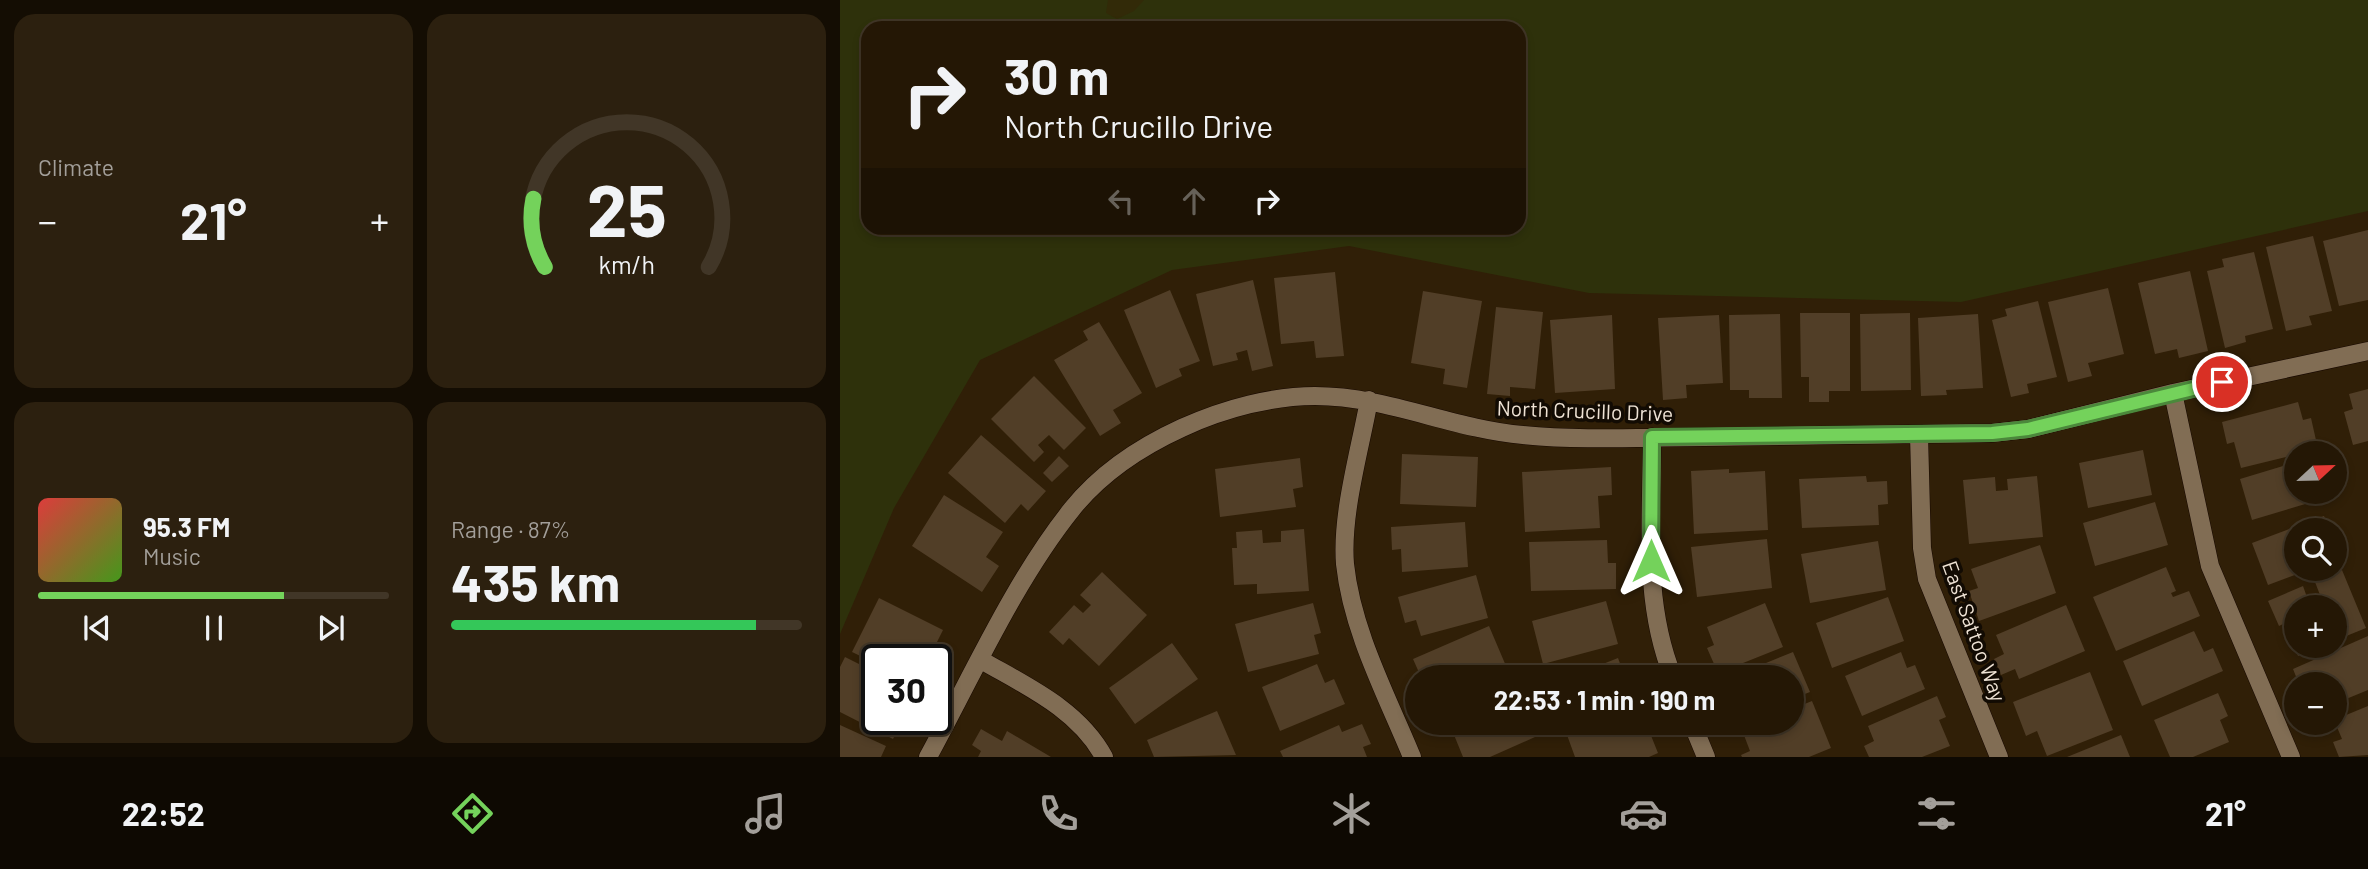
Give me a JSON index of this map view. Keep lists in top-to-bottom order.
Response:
{
  "streets": {
    "street": ["North Crucillo Drive", "East Sattoo Way"]
  },
  "crossings": [
    ["North Crucillo Drive", "East Sattoo Way"]
  ],
  "north": "right",
  "page": {
    "tile": [
      "Climate",
      ["Range · 87%", "435 km"]
    ],
    "turn": ["30 m", "North Crucillo Drive"],
    "heat": ["−", "21°", "+"],
    "map_buttons": ["+", "−"],
    "song": ["95.3 FM", "Music"],
    "limit": "30",
    "trip": "22:53 · 1 min · 190 m",
    "tabs": ["22:52", "21°"],
    "gauge": ["25", "km/h"]
  }
}
